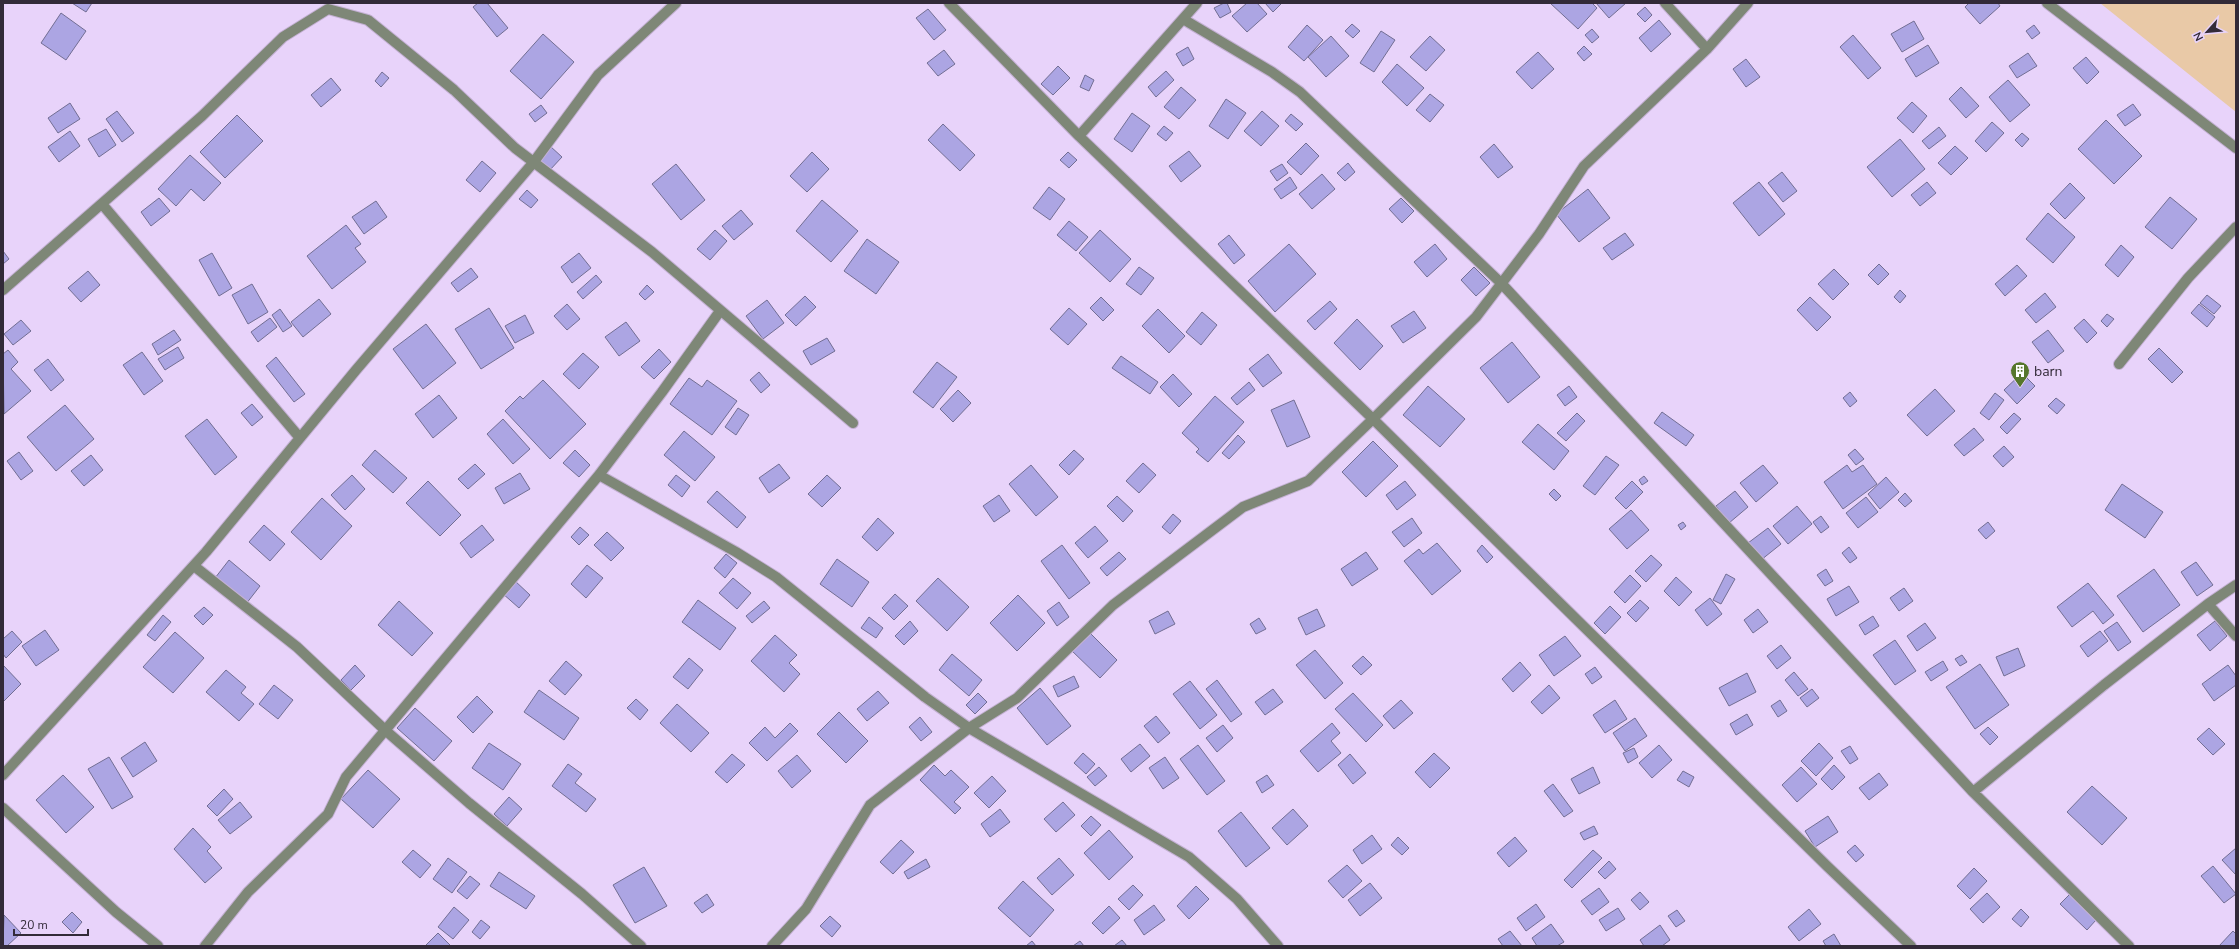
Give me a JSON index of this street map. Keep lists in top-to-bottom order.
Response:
{
  "places": {
    "building": ["barn"]
  },
  "scale_bar": "20 m",
  "north": "bottom left"
}
